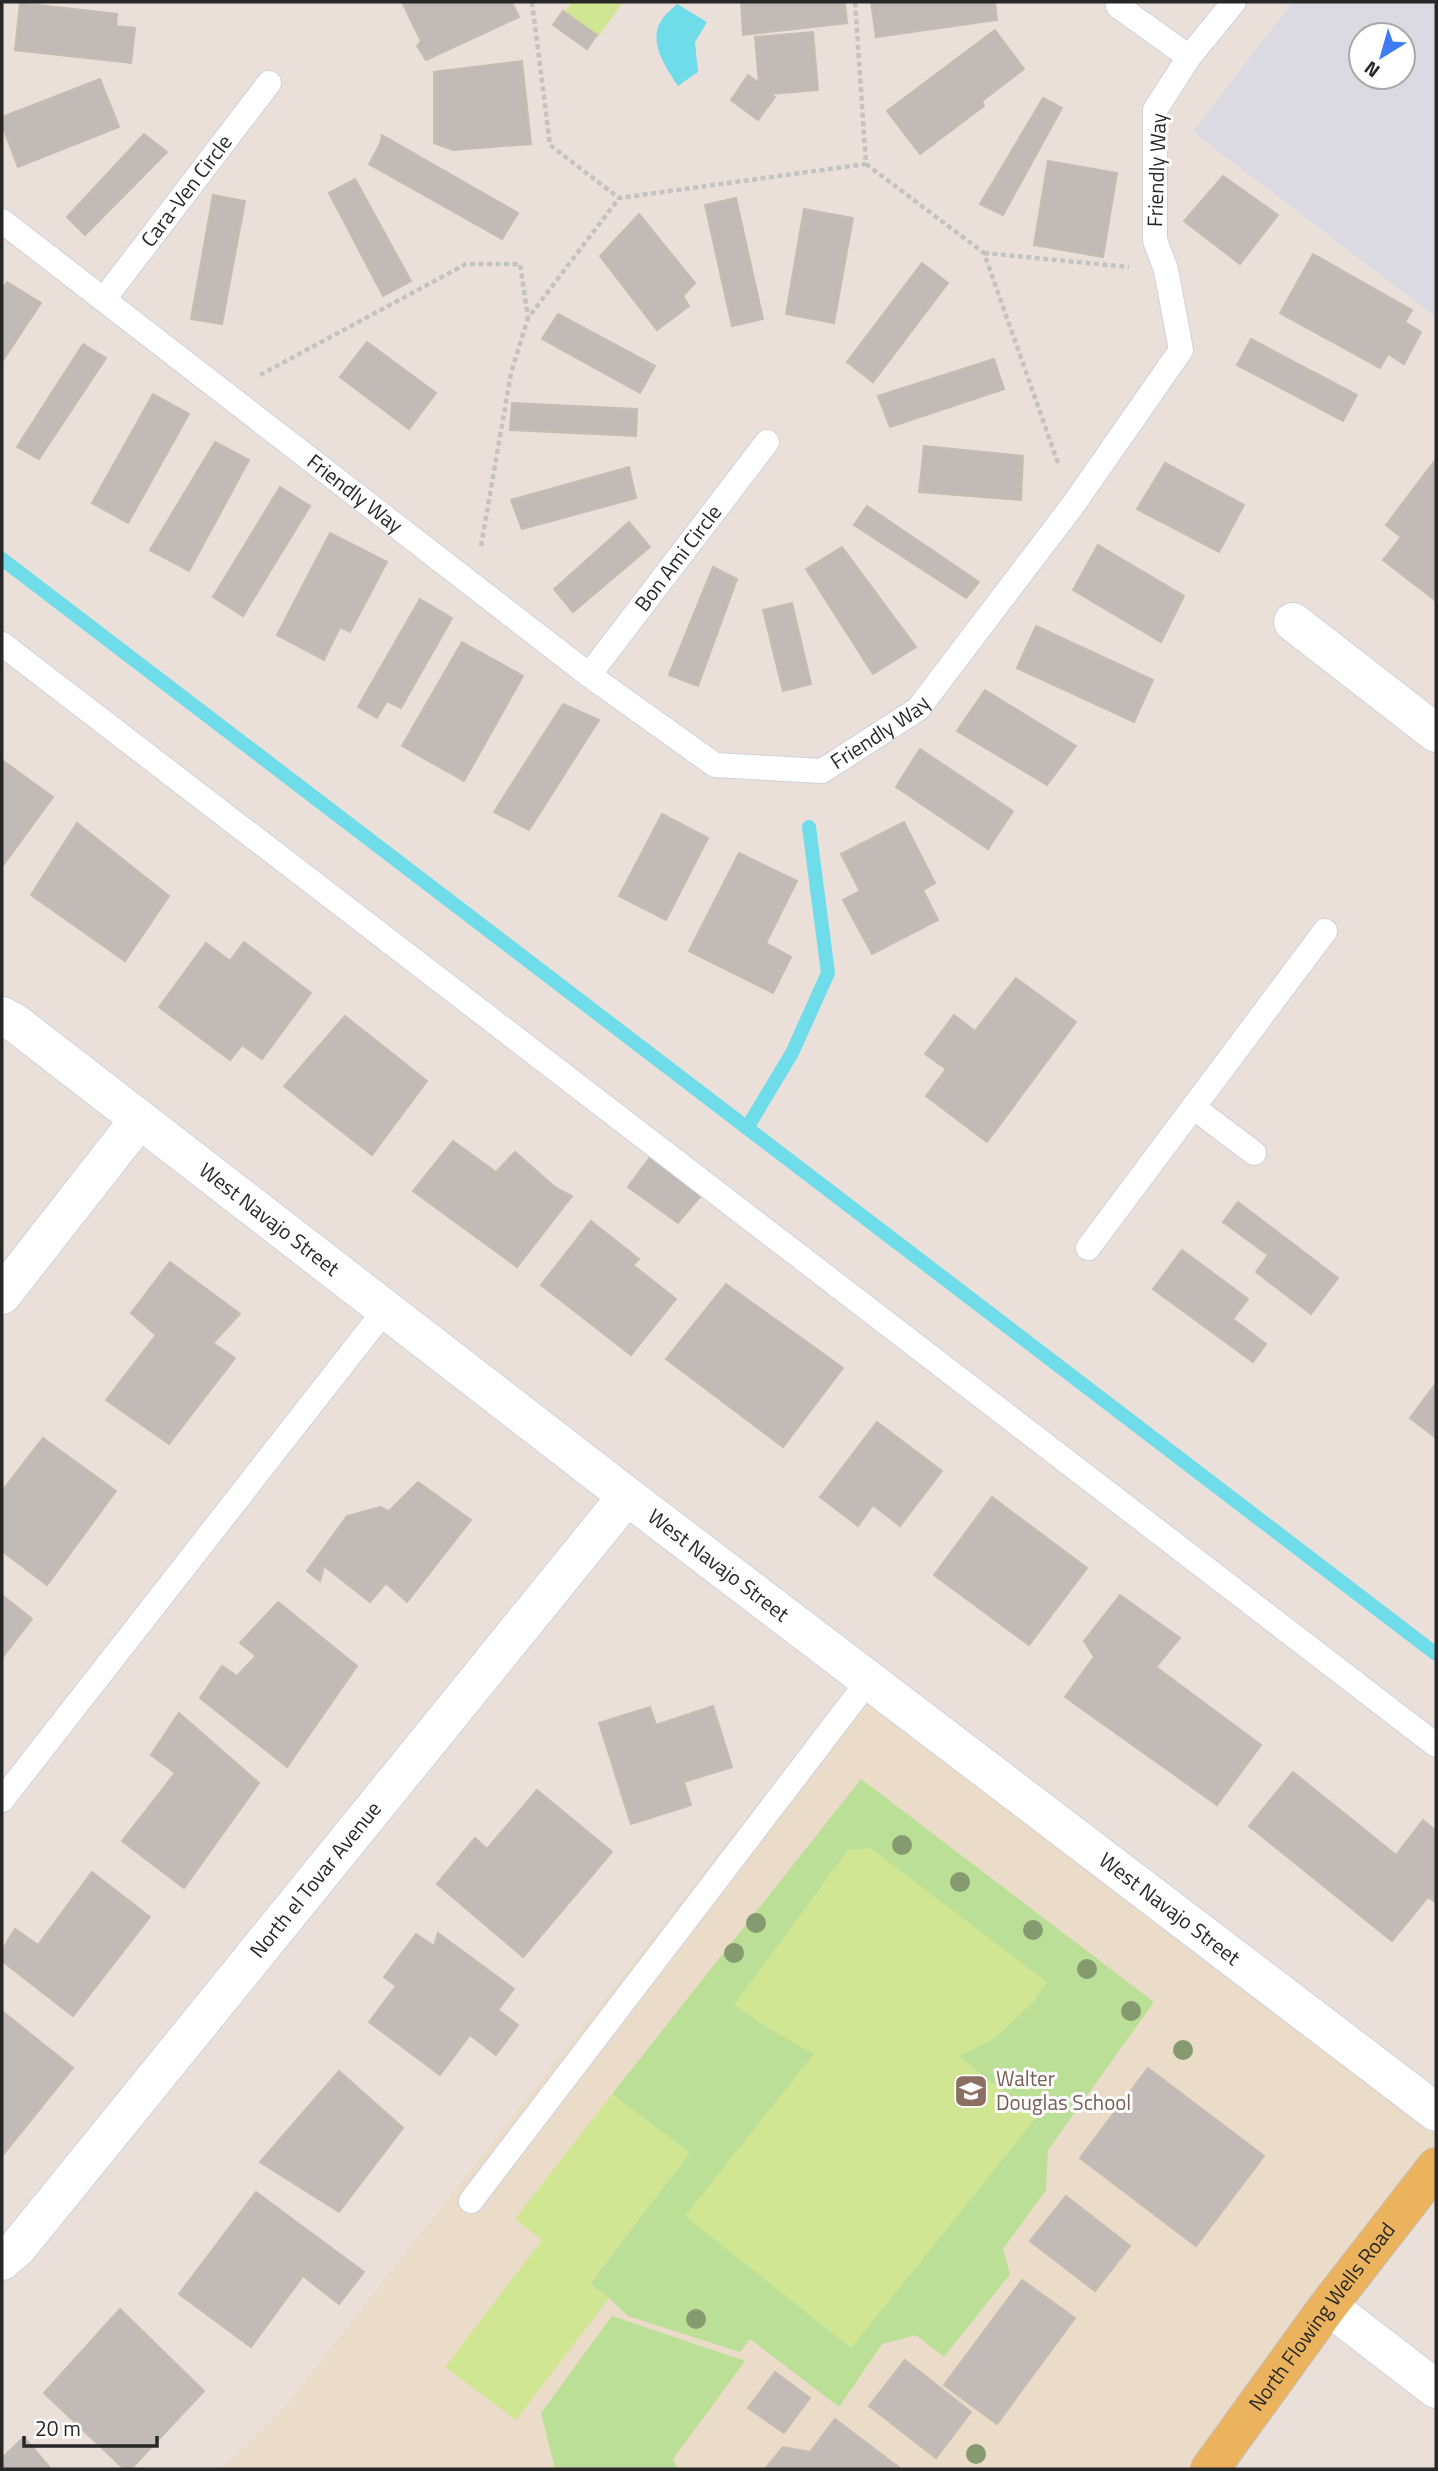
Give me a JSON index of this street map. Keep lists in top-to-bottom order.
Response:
{
  "streets": {
    "main road": ["North Flowing Wells Road"],
    "street": ["West Navajo Street", "North el Tovar Avenue"],
    "lane": ["Friendly Way", "Cara-Ven Circle", "Bon Ami Circle"]
  },
  "crossings": [
    ["Friendly Way", "Cara-Ven Circle"],
    ["Friendly Way", "Bon Ami Circle"],
    ["West Navajo Street", "North el Tovar Avenue"]
  ],
  "places": {
    "school or university": ["Walter Douglas School"]
  },
  "scale_bar": "20 m",
  "north": "bottom left"
}
